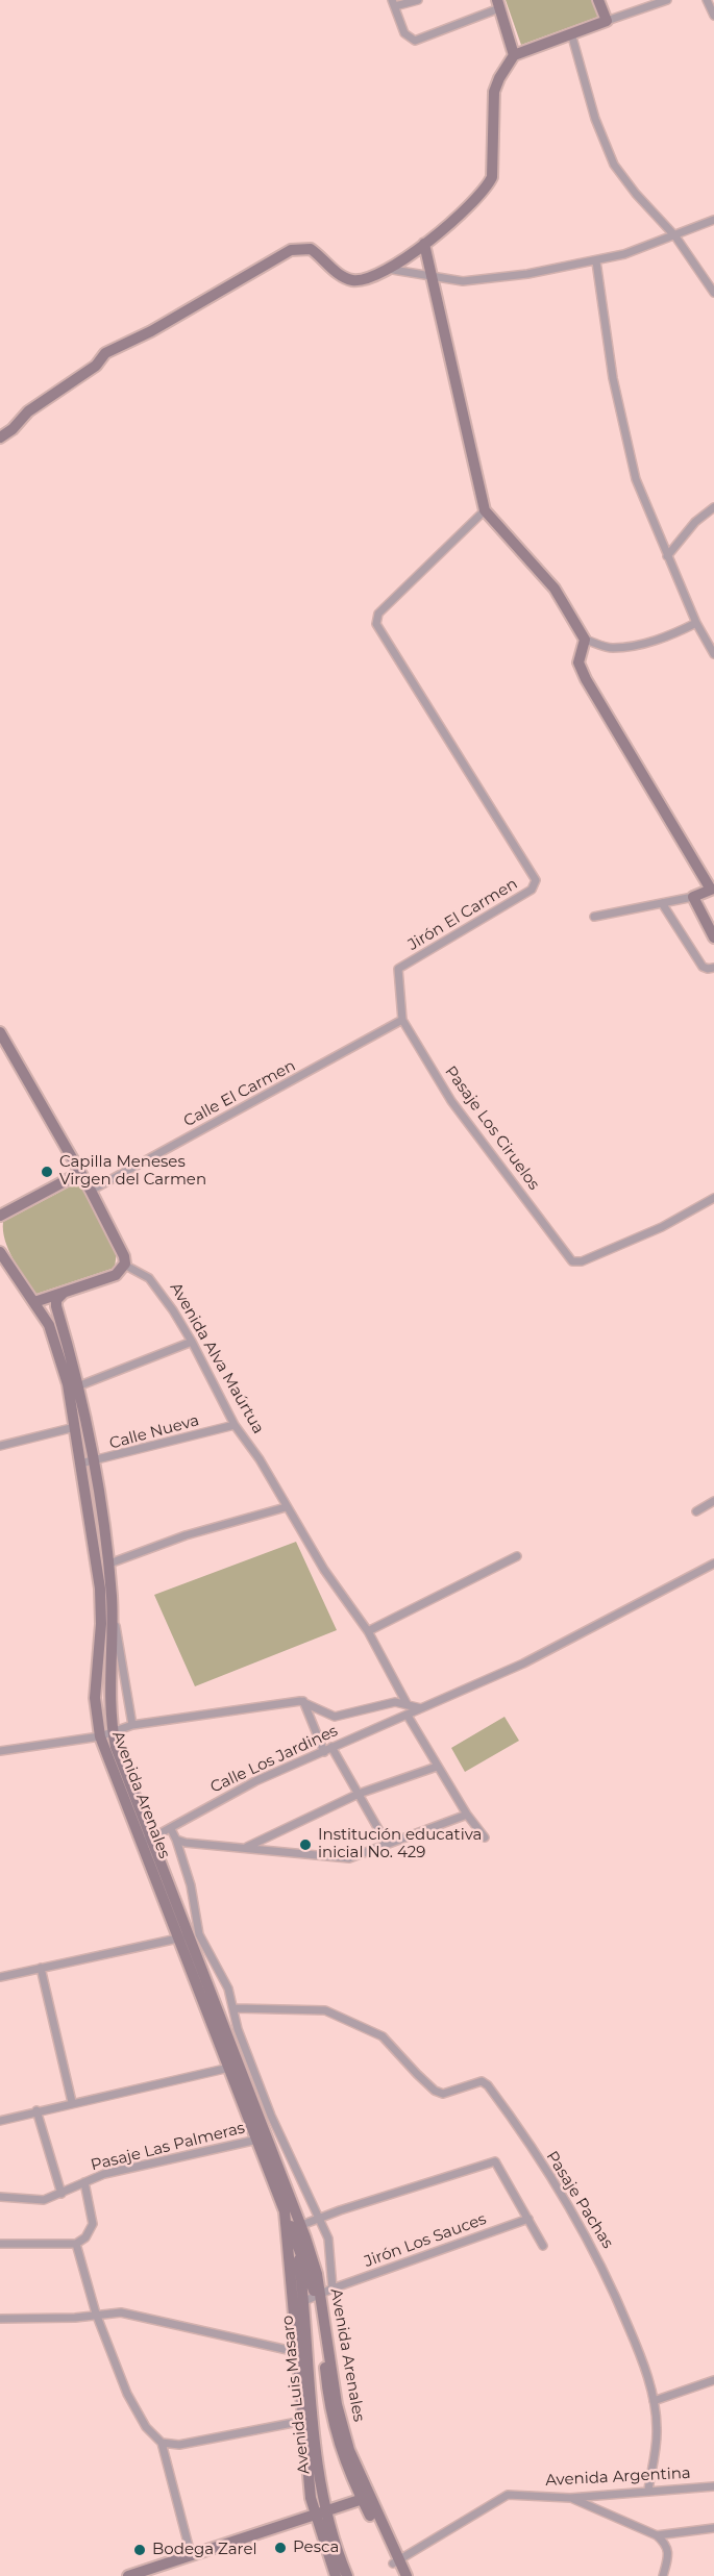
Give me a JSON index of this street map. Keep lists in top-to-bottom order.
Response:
{
  "streets": {
    "main road": ["Avenida Arenales", "Avenida Luis Masaro"],
    "street": [
      "Jirón El Carmen",
      "Calle El Carmen",
      "Pasaje Los Ciruelos",
      "Avenida Alva Maúrtua",
      "Calle Nueva",
      "Calle Los Jardines",
      "Pasaje Las Palmeras",
      "Pasaje Pachas",
      "Jirón Los Sauces",
      "Avenida Argentina"
    ]
  },
  "crossings": [
    ["Jirón El Carmen", "Pasaje Los Ciruelos"],
    ["Calle El Carmen", "Pasaje Los Ciruelos"],
    ["Avenida Alva Maúrtua", "Calle Nueva"],
    ["Calle Nueva", "Avenida Arenales"],
    ["Calle Los Jardines", "Avenida Arenales"],
    ["Avenida Arenales", "Pasaje Las Palmeras"],
    ["Avenida Arenales", "Jirón Los Sauces"],
    ["Avenida Arenales", "Avenida Luis Masaro"],
    ["Pasaje Pachas", "Avenida Argentina"]
  ],
  "places": [
    "Capilla Meneses Virgen del Carmen",
    "Institución educativa inicial No. 429",
    "Pesca",
    "Bodega Zarel"
  ]
}
